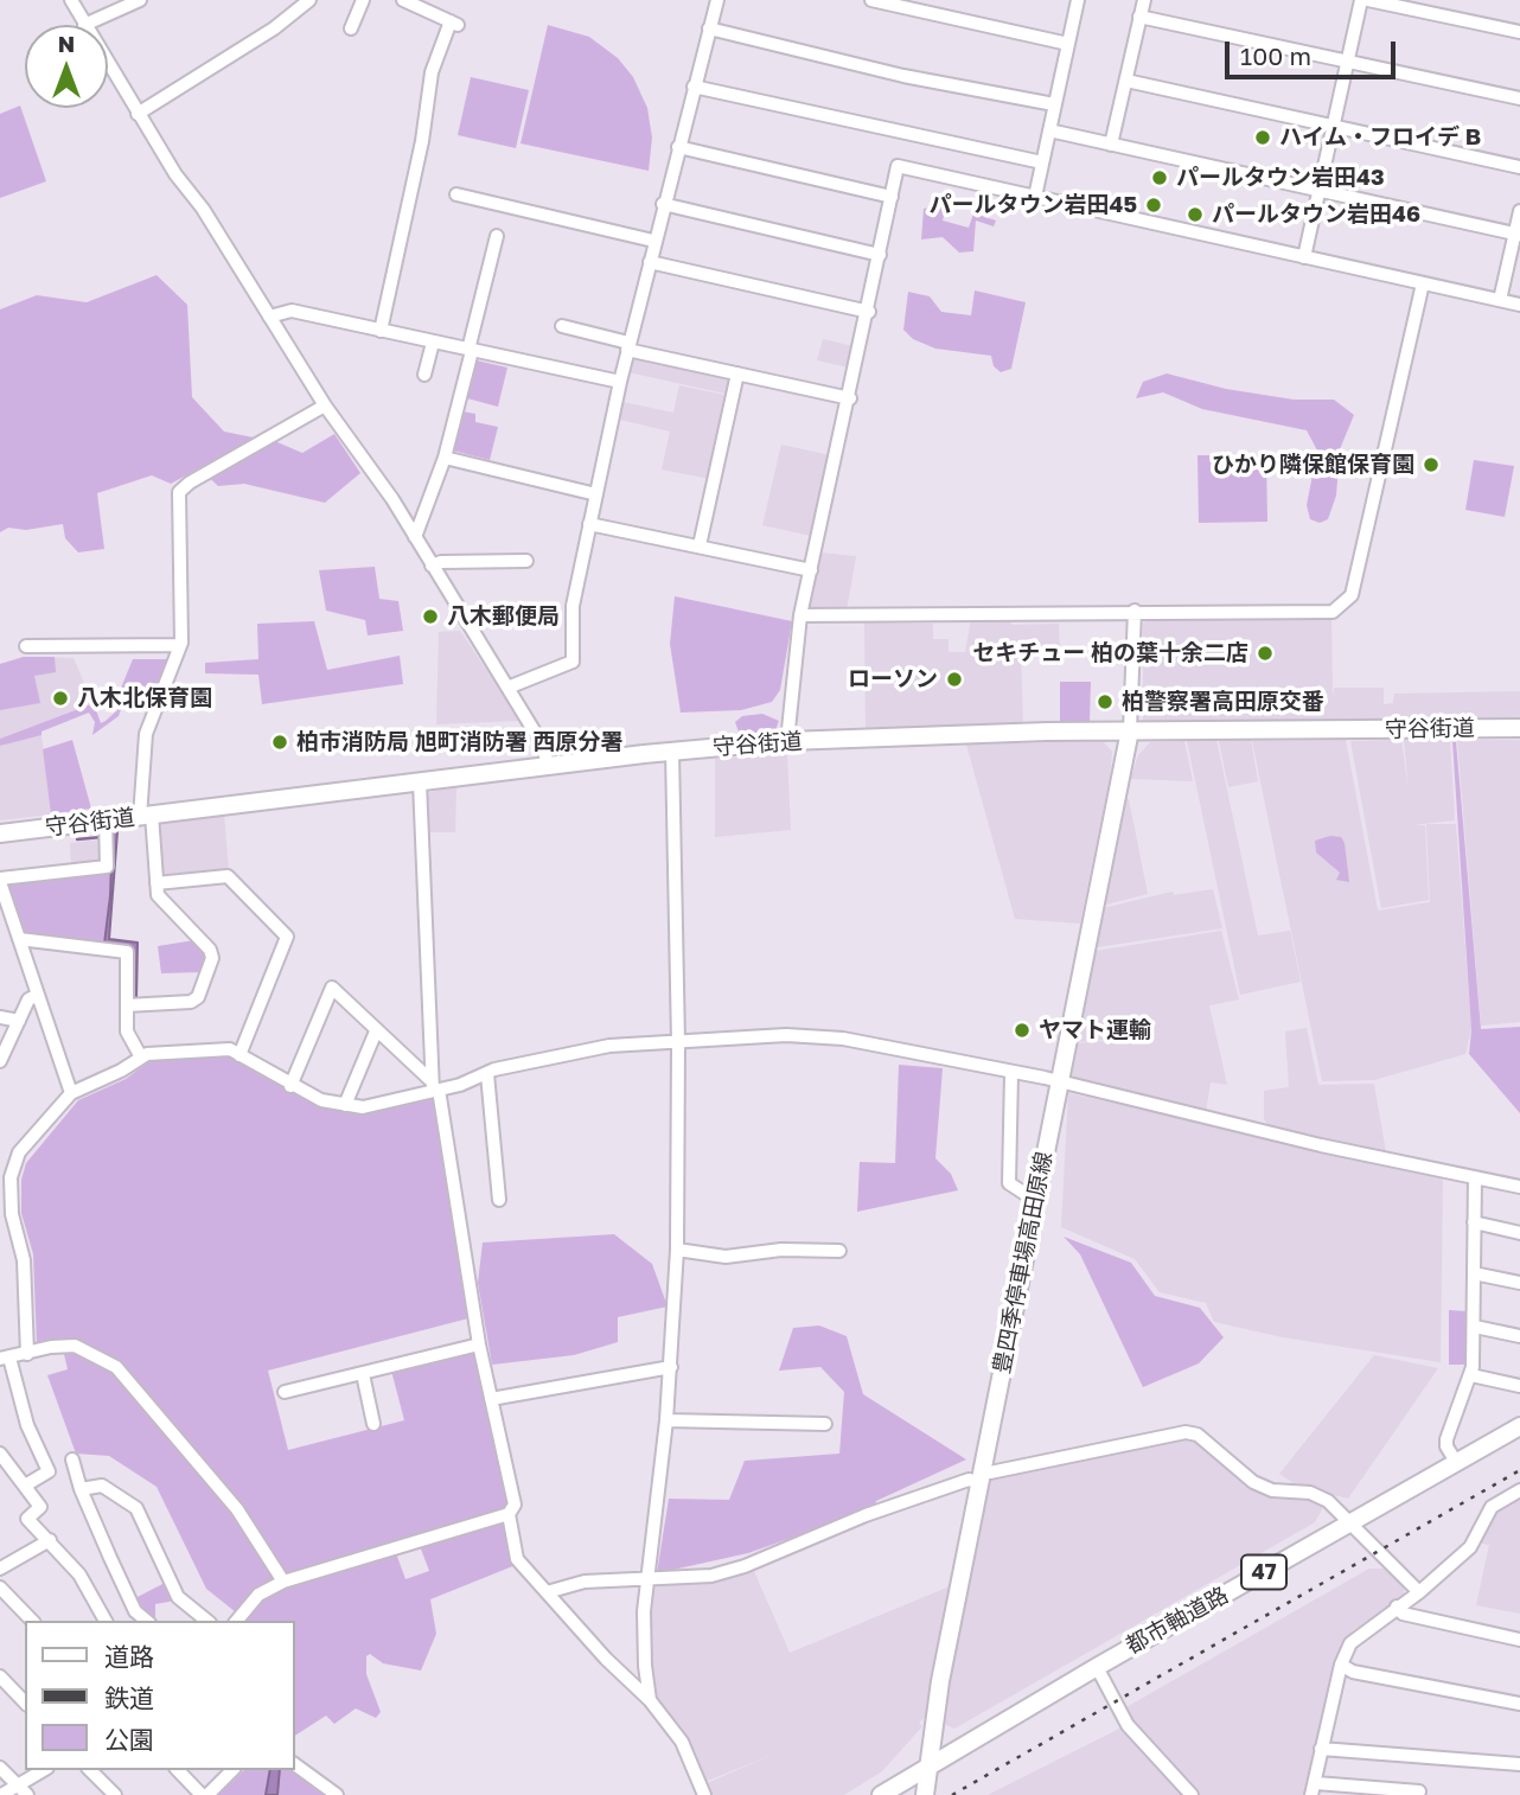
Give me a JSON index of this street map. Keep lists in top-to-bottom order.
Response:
{
  "streets": {
    "main road": [
      "守谷街道",
      "豊四季停車場高田原線",
      "47",
      "都市軸道路"
    ]
  },
  "crossings": [
    ["守谷街道", "豊四季停車場高田原線"],
    ["豊四季停車場高田原線", "都市軸道路"]
  ],
  "places": [
    "ハイム・フロイデ B",
    "パールタウン岩田43",
    "パールタウン岩田45",
    "パールタウン岩田46",
    "ひかり隣保館保育園",
    "八木郵便局",
    "セキチュー 柏の葉十余二店",
    "ローソン",
    "八木北保育園",
    "柏警察署高田原交番",
    "柏市消防局 旭町消防署 西原分署",
    "ヤマト運輸"
  ],
  "legend": ["道路", "鉄道", "公園"],
  "scale_bar": "100 m",
  "north": "top"
}
